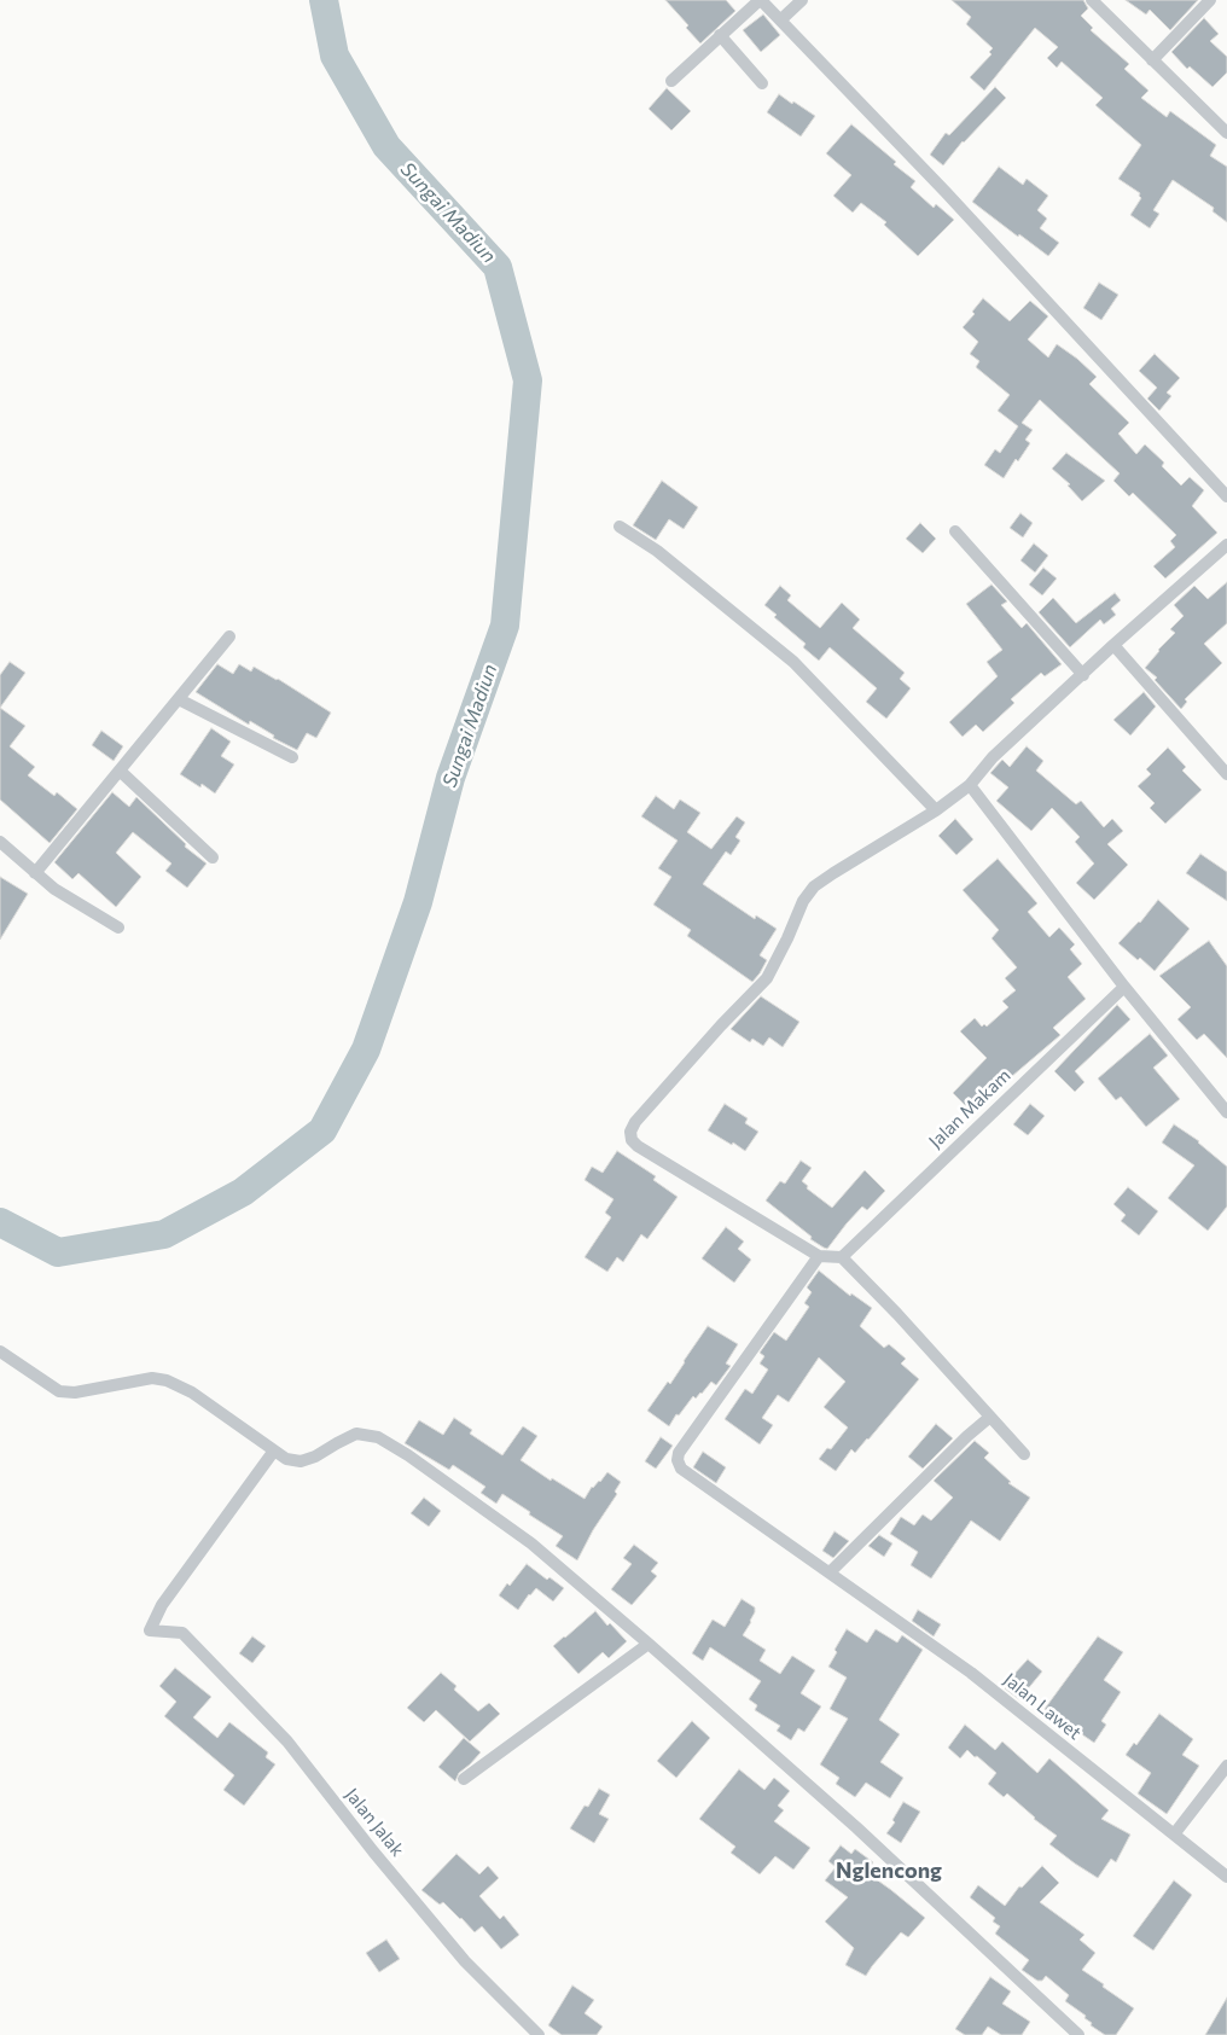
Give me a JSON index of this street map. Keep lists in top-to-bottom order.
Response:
{
  "streets": {
    "street": ["Jalan Makam", "Jalan Lawet", "Jalan Jalak"]
  },
  "districts": ["Nglencong"],
  "water": ["Sungai Madiun"]
}
